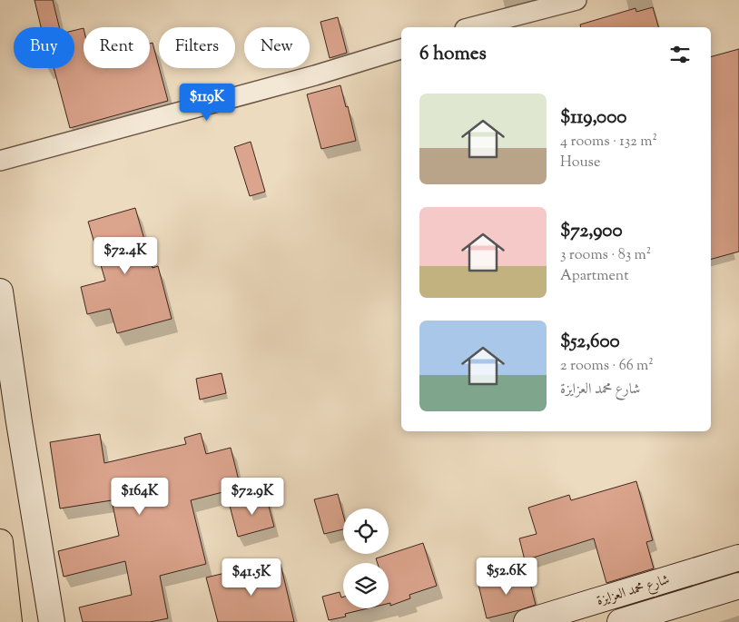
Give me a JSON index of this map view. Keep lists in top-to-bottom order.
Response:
{
  "streets": {
    "main road": ["شارع محمد العزايزة"]
  },
  "page": {
    "chip": [
      "Buy",
      "Rent",
      "Filters",
      "New"
    ],
    "heading": "6 homes",
    "list": [
      {
        "name": "$119,000",
        "note": "4 rooms · 132 m² · House"
      },
      {
        "name": "$72,900",
        "note": "3 rooms · 83 m² · Apartment"
      },
      {
        "name": "$52,600",
        "note": "2 rooms · 66 m² · شارع محمد العزايزة"
      }
    ],
    "price": [
      "$119K",
      "$72.4K",
      "$164K",
      "$72.9K",
      "$52.6K",
      "$41.5K"
    ]
  }
}
